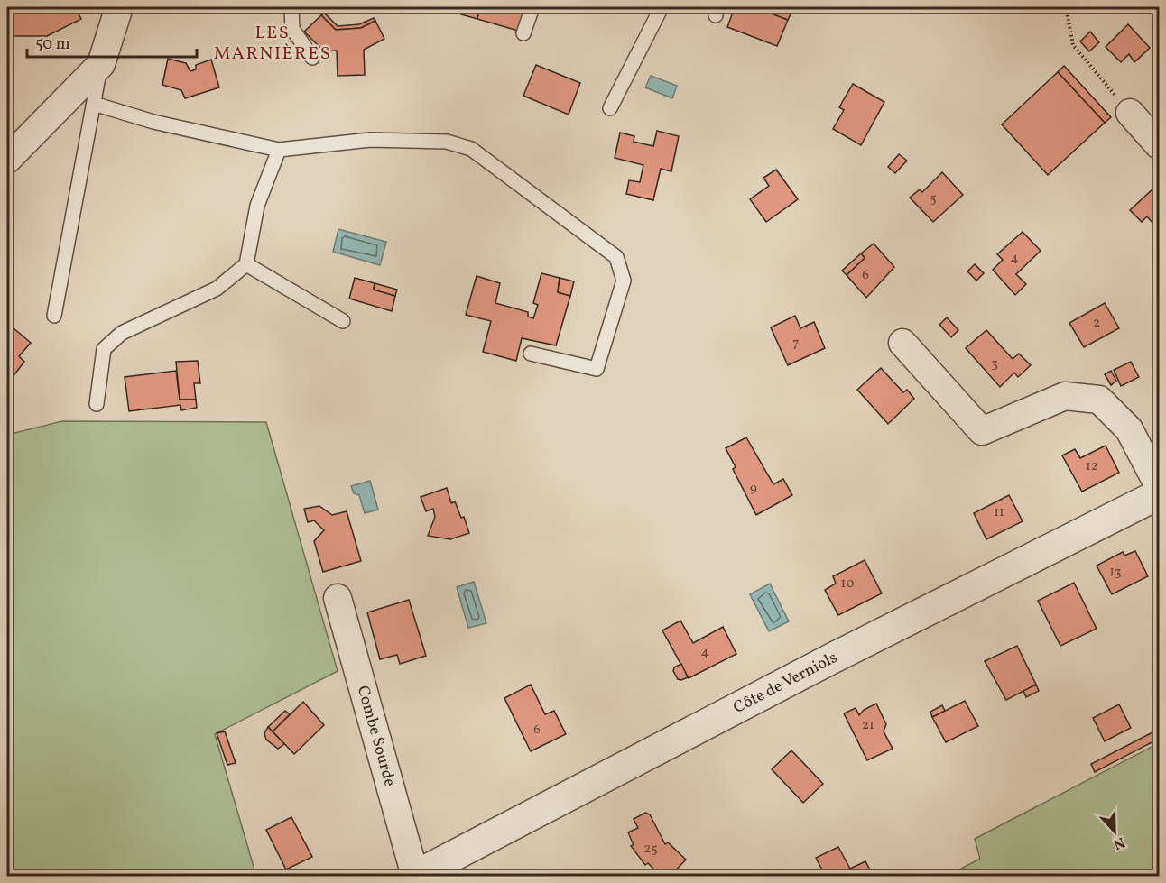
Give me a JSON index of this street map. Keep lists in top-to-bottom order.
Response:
{
  "streets": {
    "street": ["Côte de Verniols", "Combe Sourde"]
  },
  "crossings": [
    ["Côte de Verniols", "Combe Sourde"]
  ],
  "districts": ["LES MARNIÈRES"],
  "house_numbers": [
    "5",
    "4",
    "6",
    "2",
    "7",
    "3",
    "12",
    "9",
    "11",
    "13",
    "10",
    "4",
    "21",
    "6",
    "25"
  ],
  "scale_bar": "50 m",
  "north": "bottom"
}
